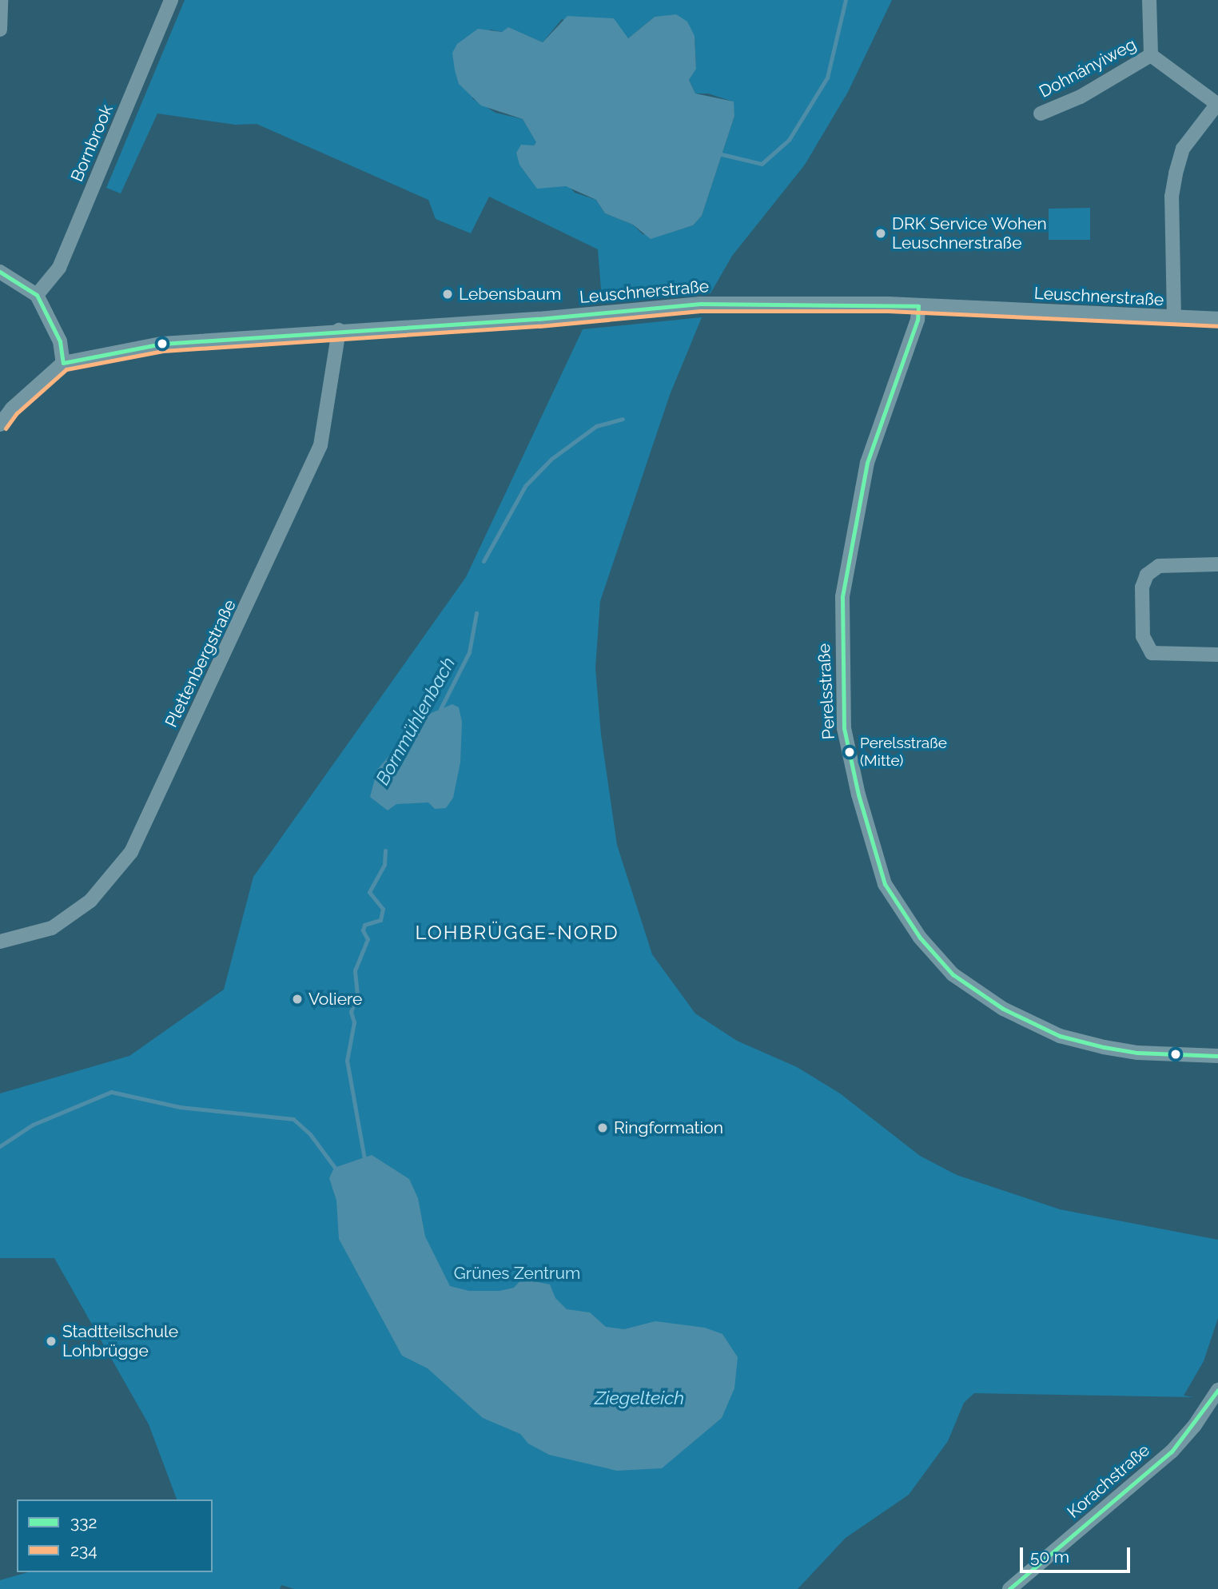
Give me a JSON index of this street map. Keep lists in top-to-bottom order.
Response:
{
  "streets": {
    "street": [
      "Dohnányiweg",
      "Bornbrook",
      "Leuschnerstraße",
      "Plettenbergstraße",
      "Perelsstraße",
      "Korachstraße"
    ]
  },
  "crossings": [
    ["Leuschnerstraße", "Plettenbergstraße"],
    ["Leuschnerstraße", "Perelsstraße"]
  ],
  "districts": ["LOHBRÜGGE-NORD"],
  "water": ["Bornmühlenbach", "Ziegelteich"],
  "parks": ["Grünes Zentrum"],
  "places": [
    "DRK Service Wohen Leuschnerstraße",
    "Lebensbaum",
    "Perelsstraße (Mitte)",
    "Voliere",
    "Ringformation",
    "Stadtteilschule Lohbrügge"
  ],
  "lines": ["transit line 332", "transit line 234"],
  "legend": ["332", "234"],
  "scale_bar": "50 m"
}
